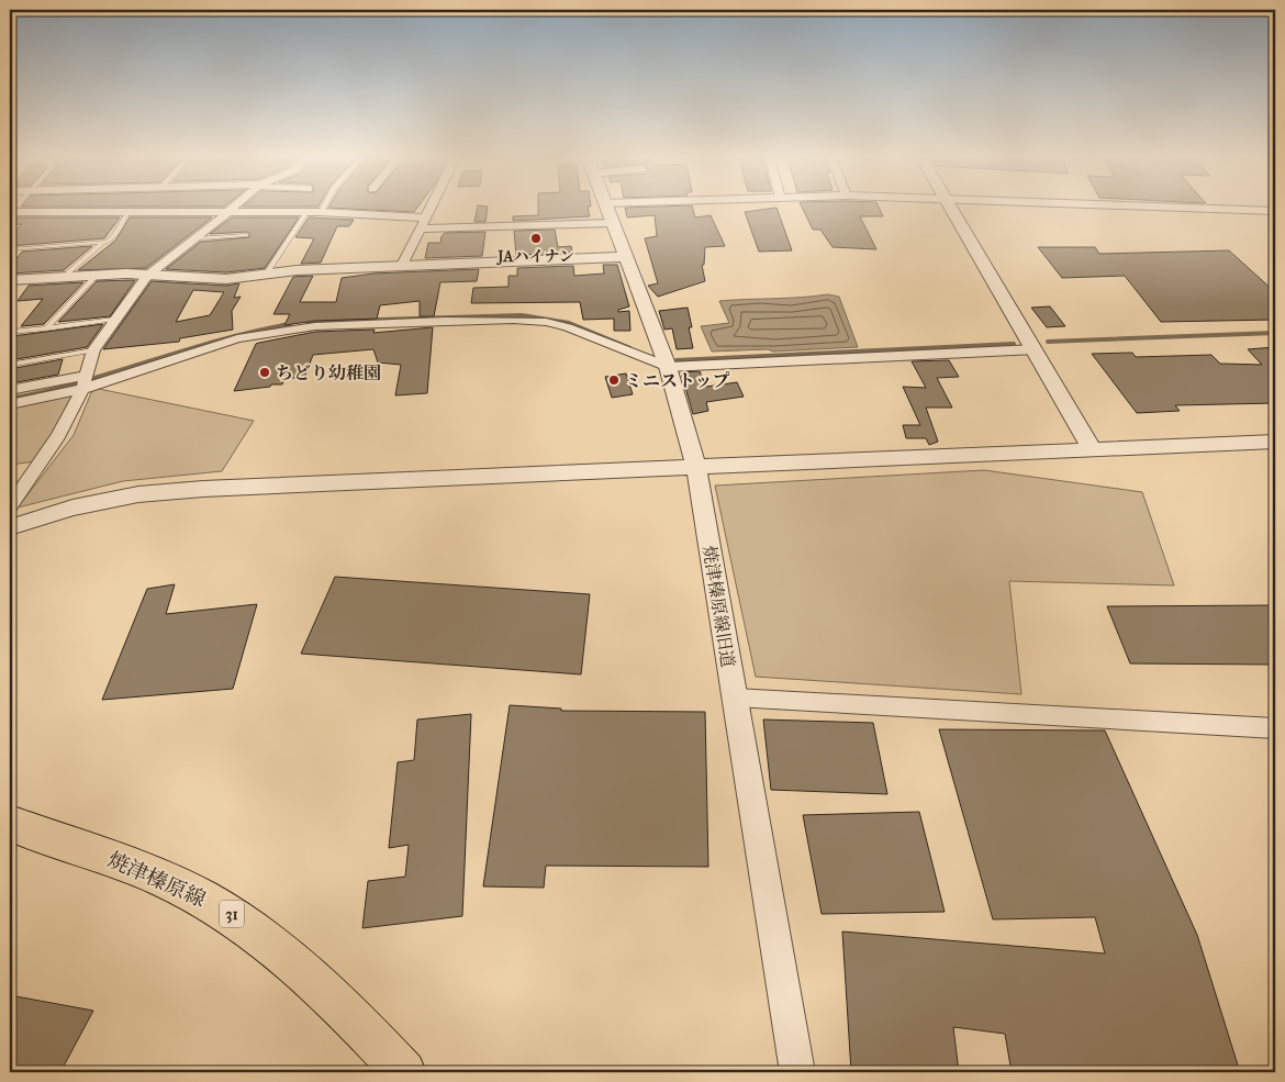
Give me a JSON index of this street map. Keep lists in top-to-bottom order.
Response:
{
  "streets": {
    "main road": ["焼津榛原線", "31"],
    "street": ["焼津榛原線旧道"]
  },
  "places": ["JAハイナン", "ちどり幼稚園", "ミニストップ"]
}
